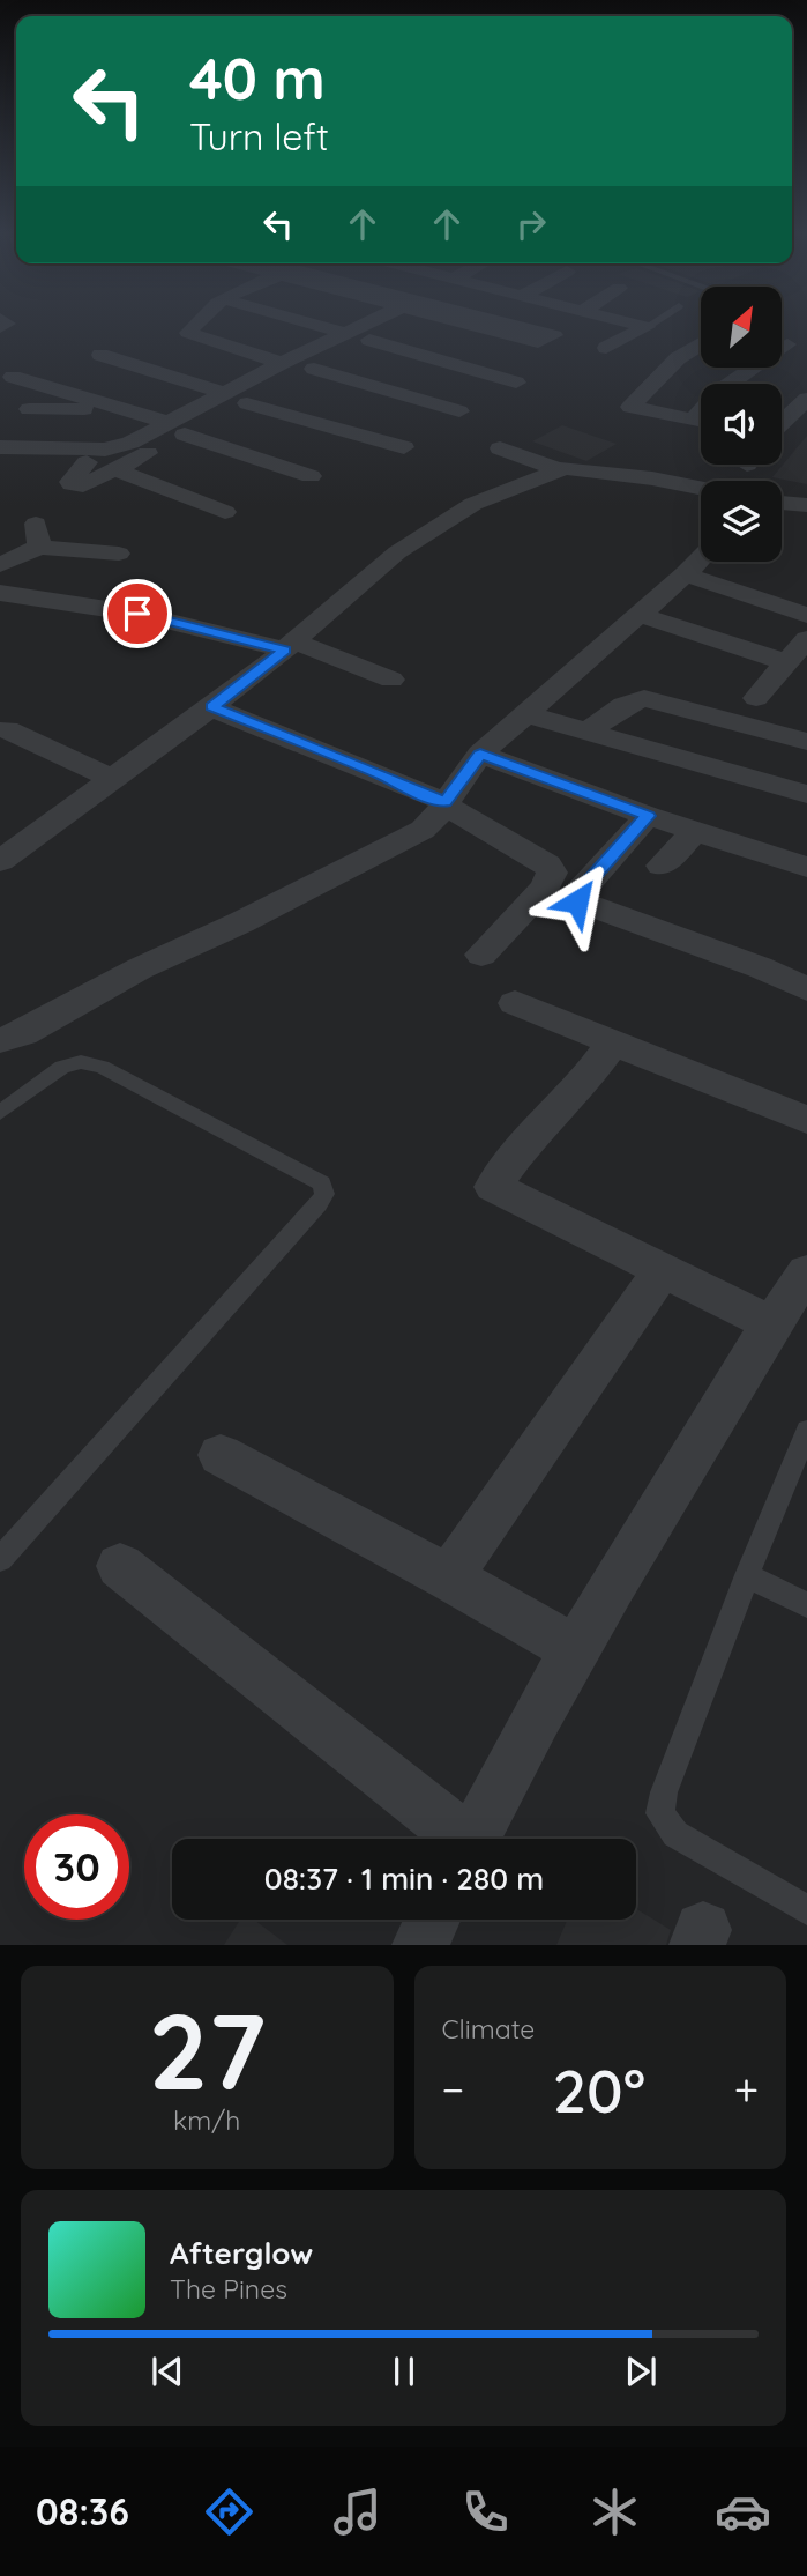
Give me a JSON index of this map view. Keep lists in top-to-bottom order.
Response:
{
  "north": "top right",
  "page": {
    "turn": ["40 m", "Turn left"],
    "limit": "30",
    "trip": "08:37 · 1 min · 280 m",
    "tile": [
      ["27", "km/h"],
      "Climate"
    ],
    "heat": ["−", "20°", "+"],
    "song": ["Afterglow", "The Pines"],
    "tabs": "08:36"
  }
}
